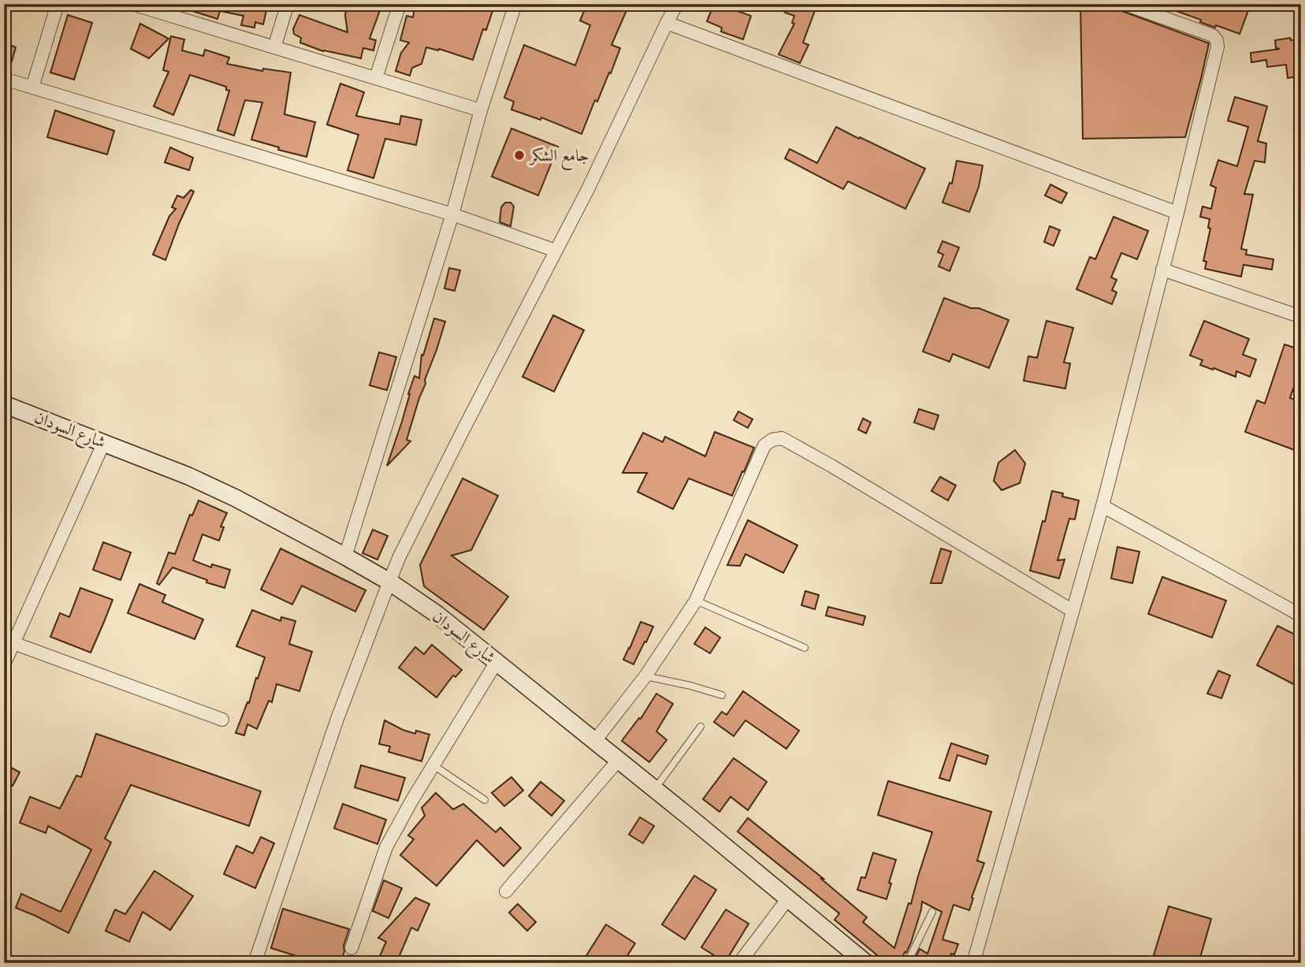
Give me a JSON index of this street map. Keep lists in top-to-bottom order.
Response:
{
  "streets": {
    "main road": ["شارع السودان"]
  },
  "places": ["جامع الشكر"]
}
